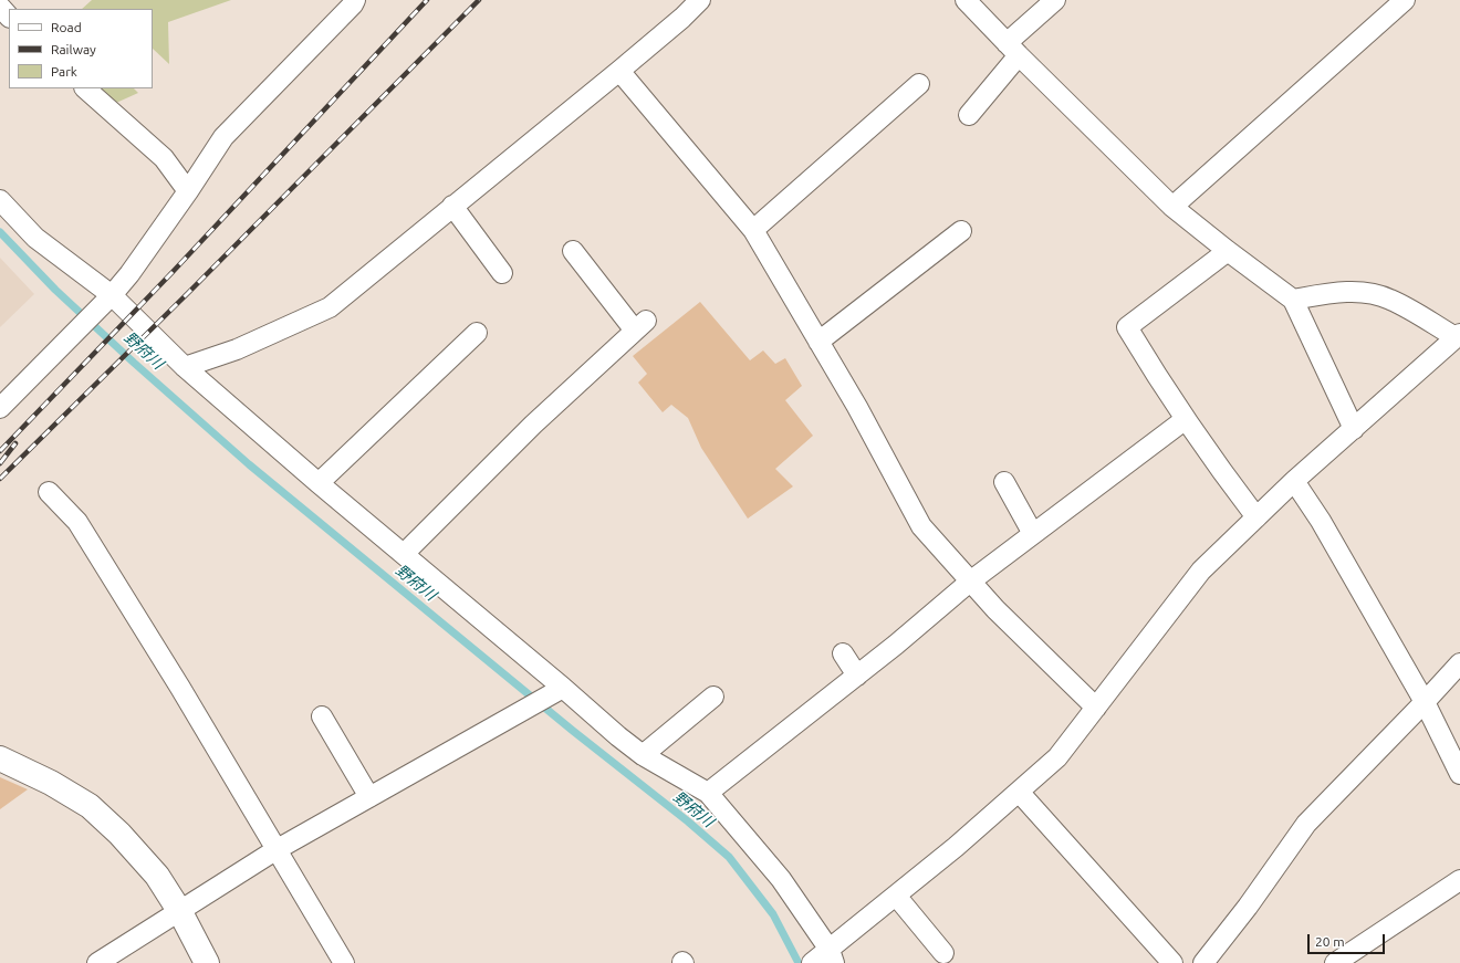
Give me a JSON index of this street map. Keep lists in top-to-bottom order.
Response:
{
  "water": ["野府川"],
  "legend": ["Road", "Railway", "Park"],
  "scale_bar": "20 m"
}
